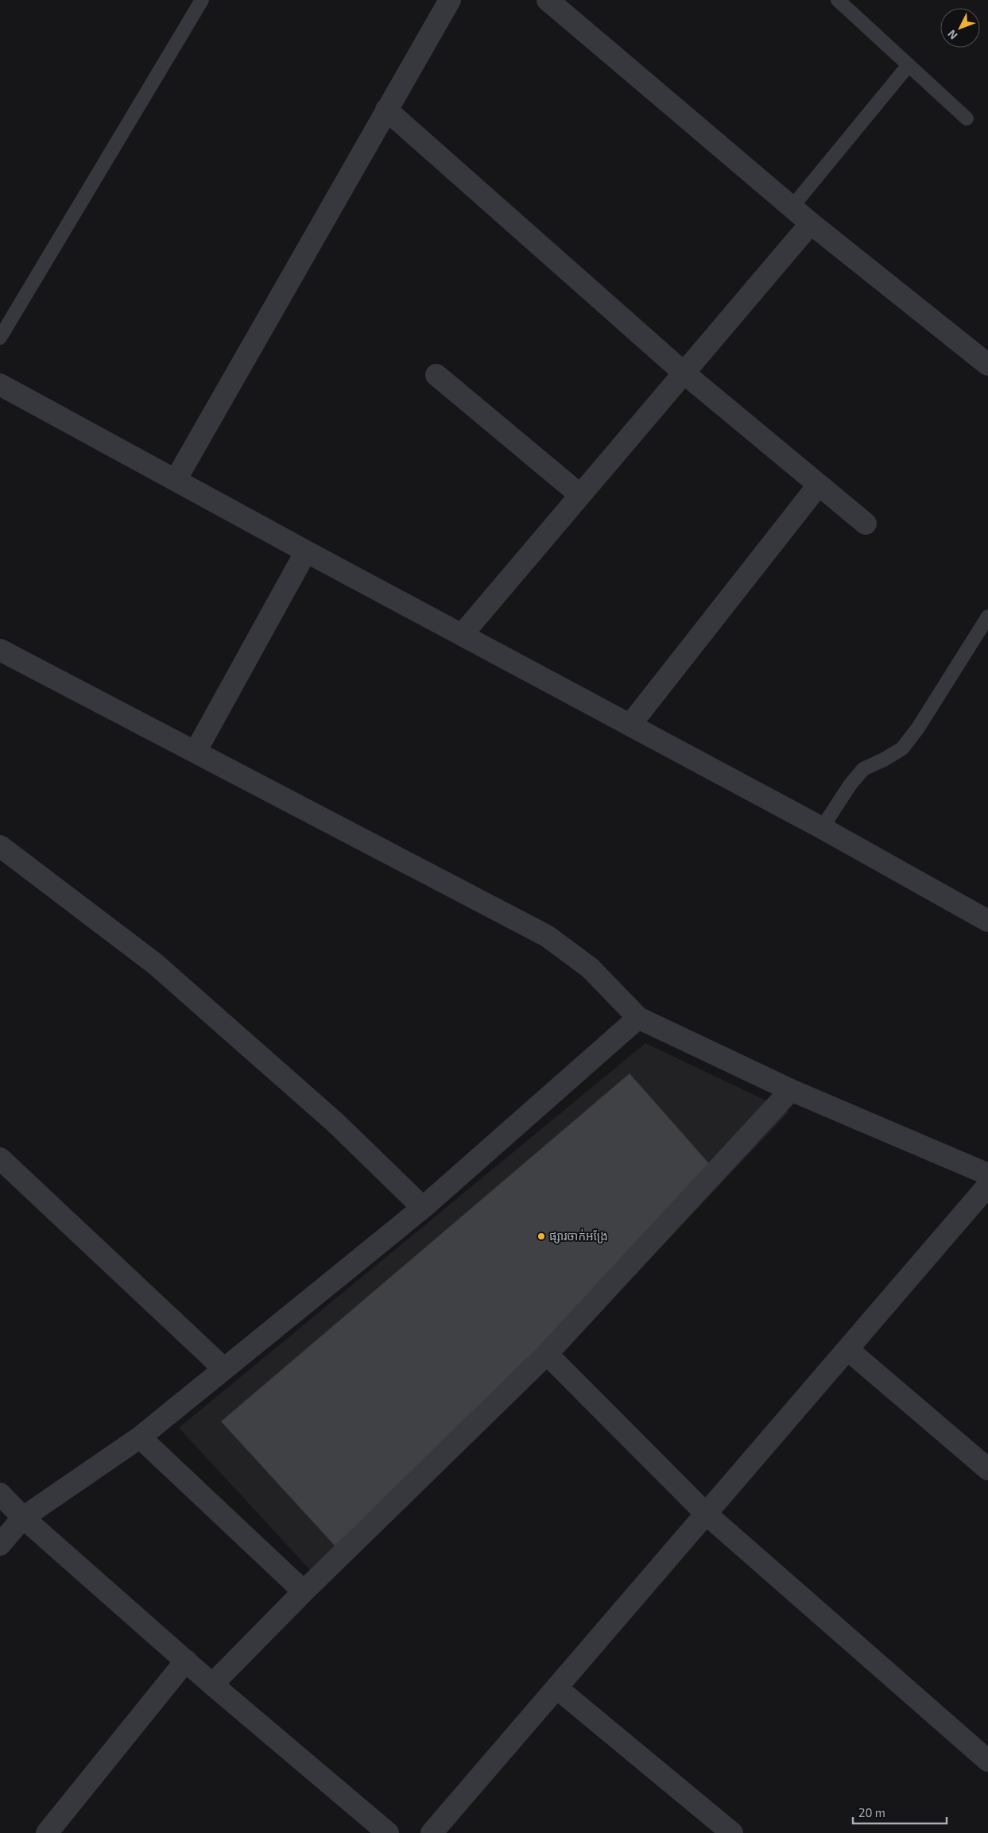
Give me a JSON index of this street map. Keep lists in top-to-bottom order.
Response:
{
  "places": ["ផ្សារចាក់អង្រែ"],
  "scale_bar": "20 m",
  "north": "bottom left"
}
